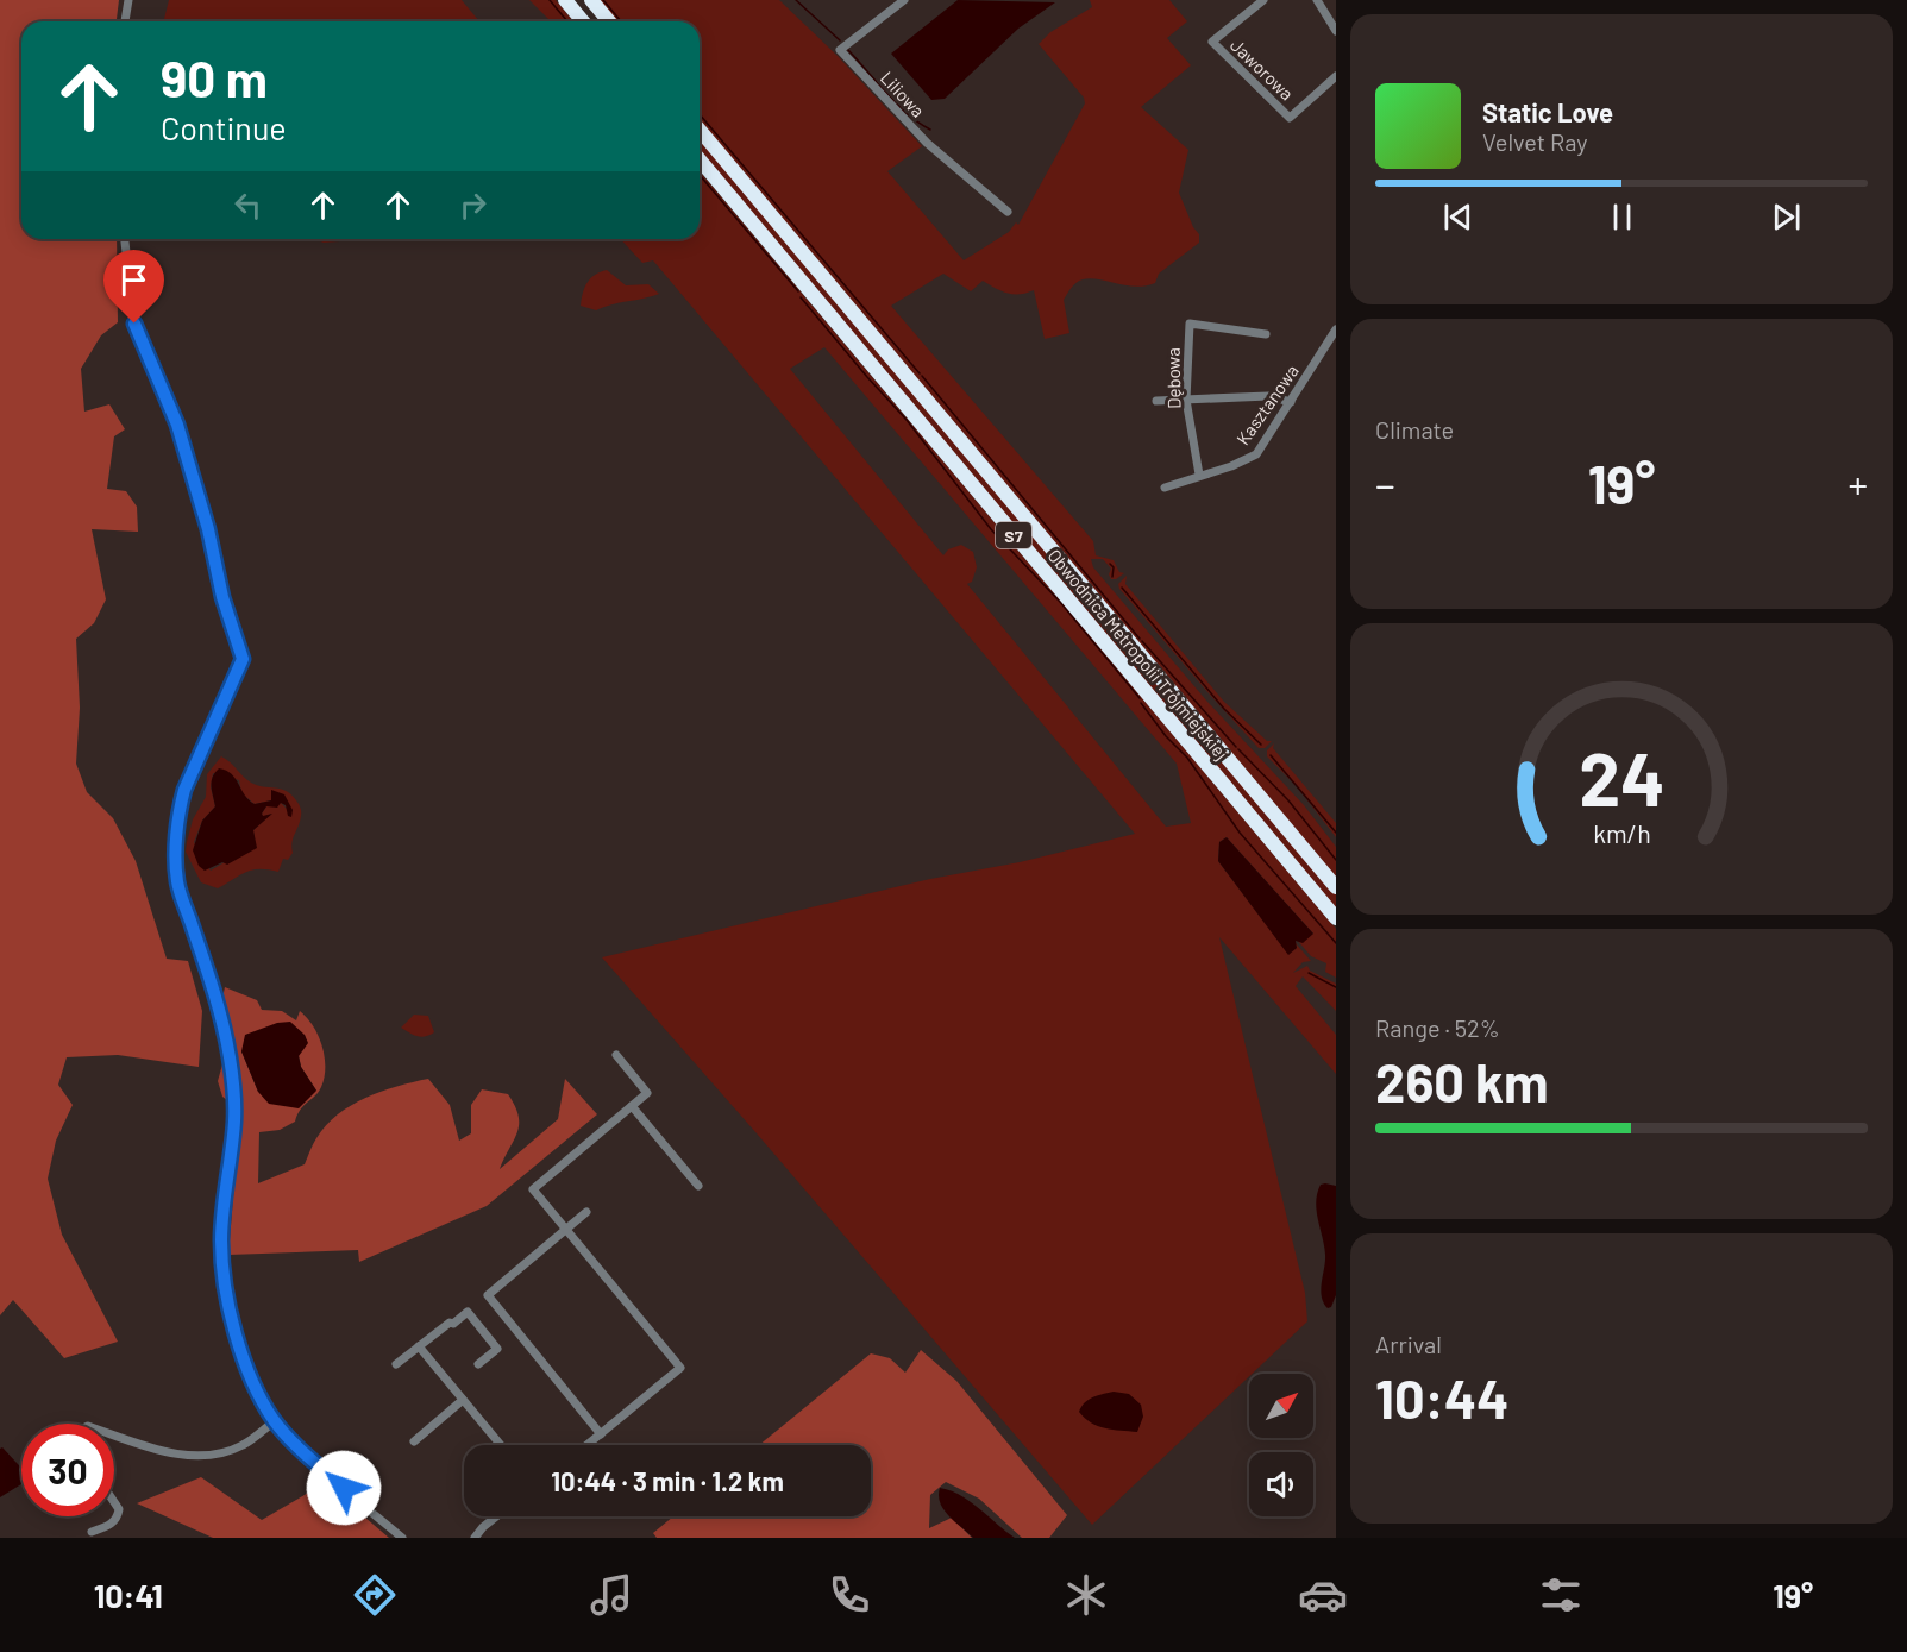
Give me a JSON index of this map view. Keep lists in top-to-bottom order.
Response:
{
  "streets": {
    "highway": ["S7", "Obwodnica Metropolii Trójmiejskiej"],
    "street": [
      "Jaworowa",
      "Liliowa",
      "Dębowa",
      "Kasztanowa"
    ]
  },
  "crossings": [
    ["Dębowa", "Kasztanowa"]
  ],
  "north": "top right",
  "page": {
    "turn": ["90 m", "Continue"],
    "song": ["Static Love", "Velvet Ray"],
    "tile": [
      "Climate",
      ["Range · 52%", "260 km"],
      ["Arrival", "10:44"]
    ],
    "heat": ["−", "19°", "+"],
    "limit": "30",
    "trip": "10:44 · 3 min · 1.2 km",
    "tabs": ["10:41", "19°"],
    "gauge": ["24", "km/h"]
  }
}
